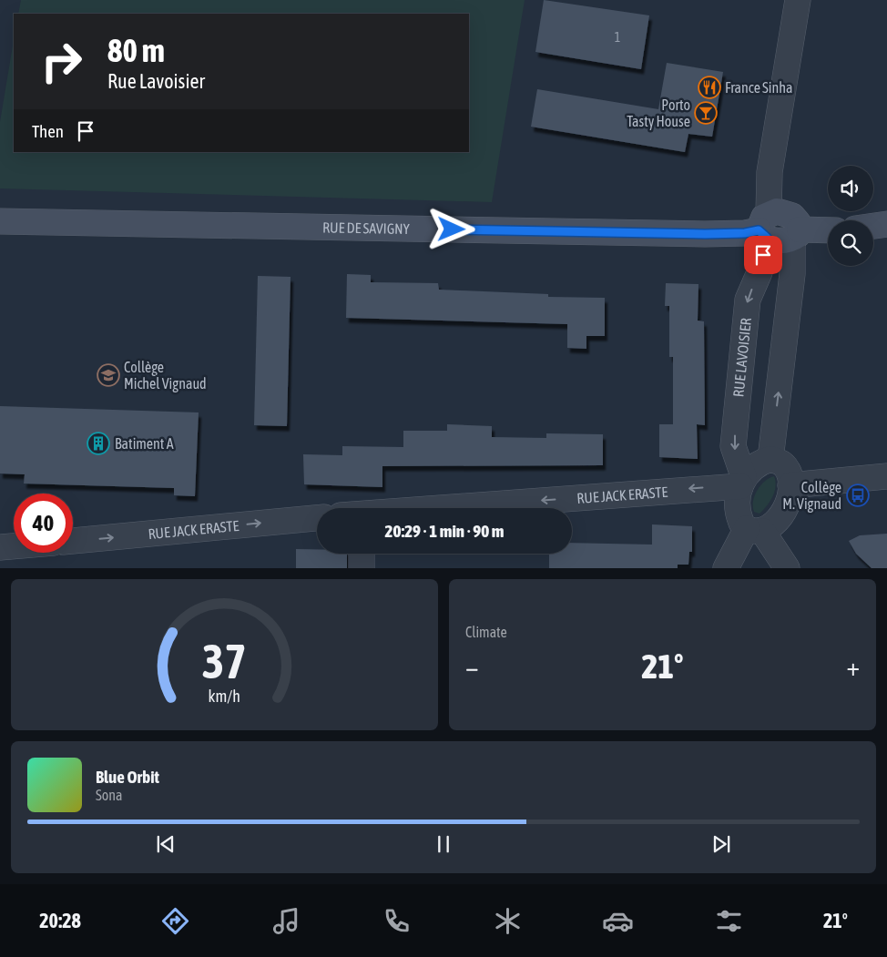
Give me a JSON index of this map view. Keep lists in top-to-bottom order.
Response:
{
  "streets": {
    "street": ["RUE DE SAVIGNY", "RUE LAVOISIER", "RUE JACK ERASTE"]
  },
  "crossings": [
    ["RUE DE SAVIGNY", "RUE LAVOISIER"],
    ["RUE LAVOISIER", "RUE JACK ERASTE"]
  ],
  "places": {
    "restaurant": ["France Sinha"],
    "bar": ["Porto Tasty House"],
    "school or university": ["Collège Michel Vignaud"],
    "building": ["Batiment A"],
    "bus stop": ["Collège M. Vignaud"]
  },
  "house_numbers": ["1"],
  "page": {
    "turn": ["80 m", "Rue Lavoisier"],
    "then": "Then",
    "limit": "40",
    "trip": "20:29 · 1 min · 90 m",
    "tile": "Climate",
    "heat": ["−", "21°", "+"],
    "song": ["Blue Orbit", "Sona"],
    "tabs": ["20:28", "21°"],
    "gauge": ["37", "km/h"]
  }
}
